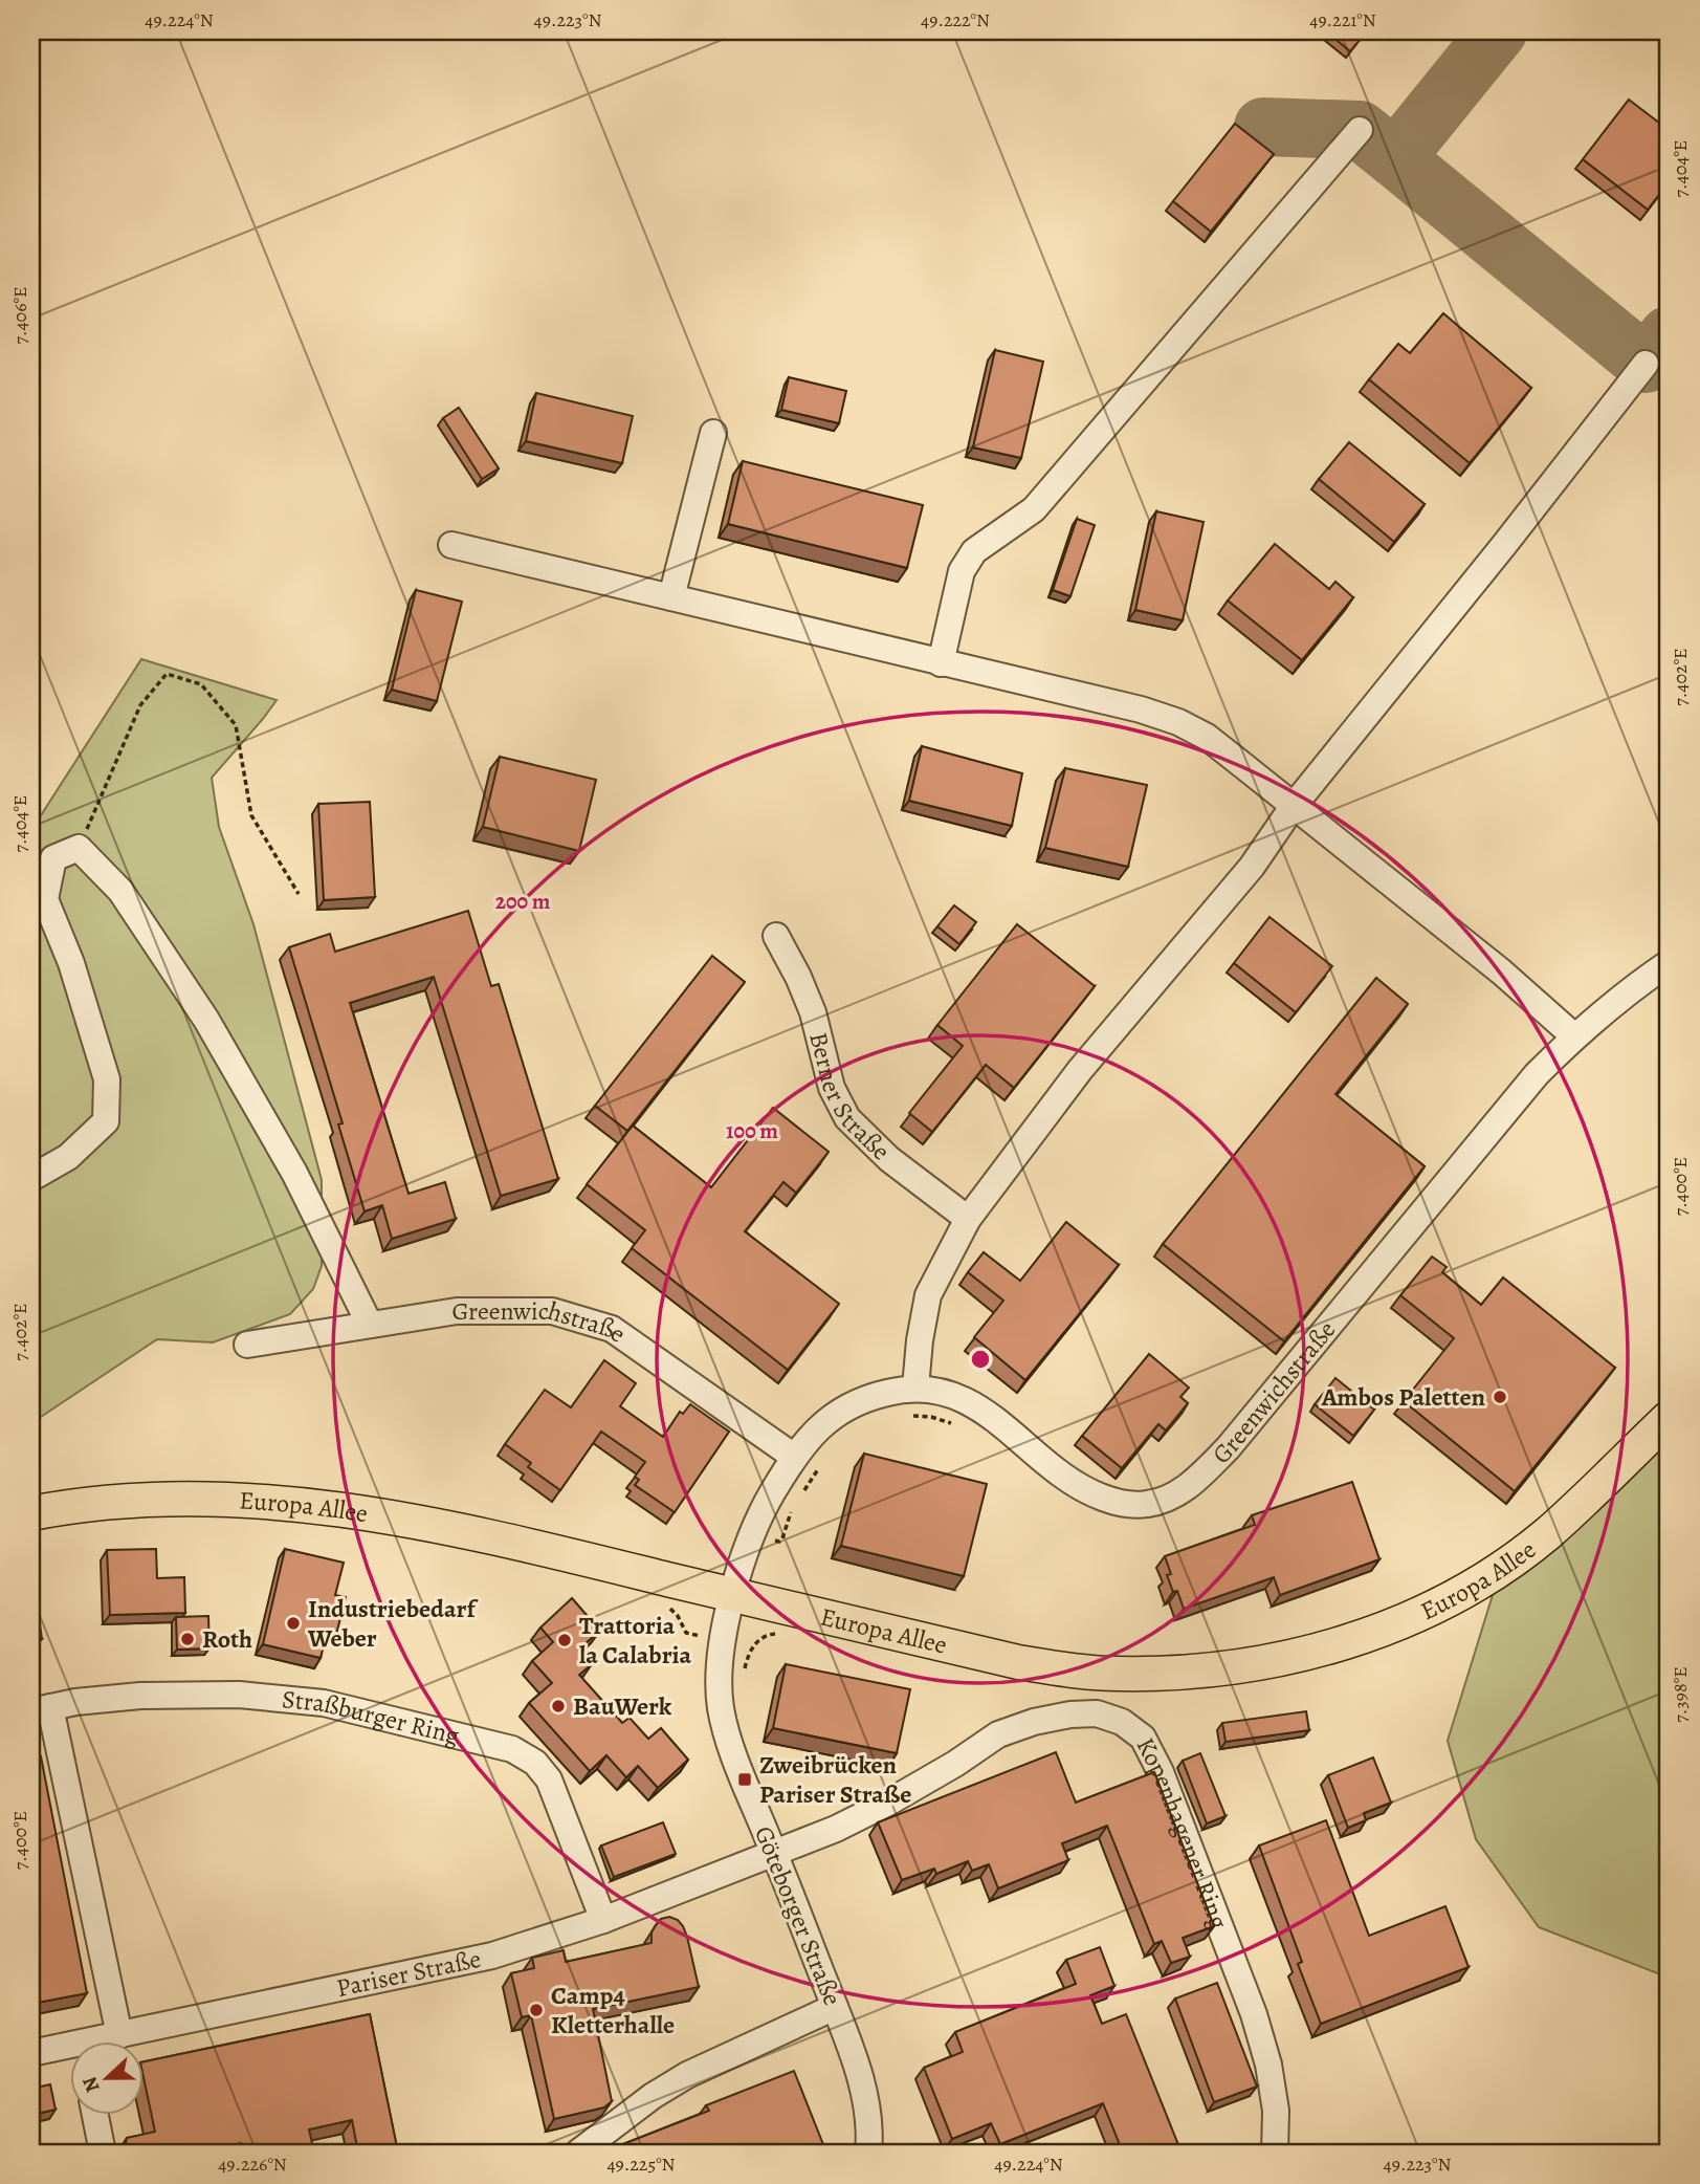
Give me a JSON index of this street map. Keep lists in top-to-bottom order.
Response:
{
  "streets": {
    "main road": ["Europa Allee"],
    "street": [
      "Berner Straße",
      "Greenwichstraße",
      "Straßburger Ring",
      "Kopenhagener Ring",
      "Göteborger Straße",
      "Pariser Straße"
    ]
  },
  "crossings": [
    ["Greenwichstraße", "Europa Allee"],
    ["Greenwichstraße", "Göteborger Straße"],
    ["Europa Allee", "Göteborger Straße"],
    ["Straßburger Ring", "Pariser Straße"],
    ["Kopenhagener Ring", "Göteborger Straße"],
    ["Kopenhagener Ring", "Pariser Straße"],
    ["Göteborger Straße", "Pariser Straße"]
  ],
  "places": {
    "other": [
      "Ambos Paletten",
      "Industriebedarf Weber",
      "Roth",
      "Trattoria la Calabria",
      "BauWerk",
      "Camp4 Kletterhalle"
    ],
    "transit": ["Zweibrücken Pariser Straße"]
  },
  "north": "left",
  "coordinates": [
    "49.224°N",
    "49.223°N",
    "49.222°N",
    "49.221°N",
    "7.404°E",
    "7.406°E",
    "7.402°E",
    "7.400°E",
    "7.398°E",
    "49.226°N",
    "49.225°N"
  ],
  "rings": ["200 m", "100 m"]
}
